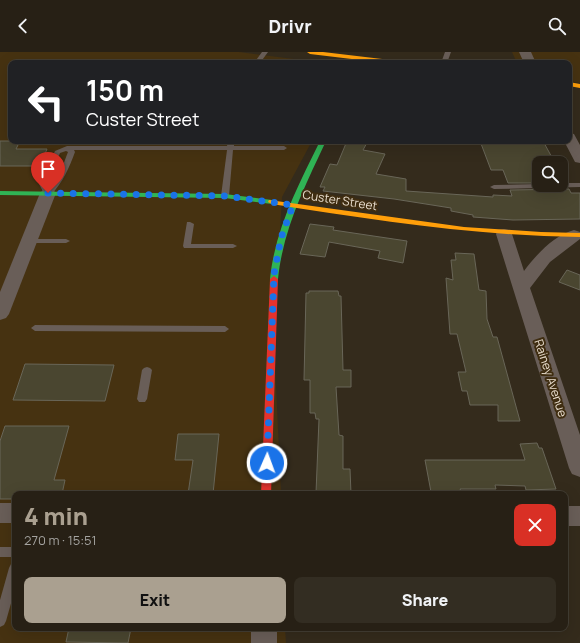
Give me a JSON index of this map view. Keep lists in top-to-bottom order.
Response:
{
  "streets": {
    "street": ["Custer Street", "Rainey Avenue"]
  },
  "crossings": [
    ["Custer Street", "Rainey Avenue"]
  ],
  "page": {
    "header": "Drivr",
    "turn": ["150 m", "Custer Street"],
    "heading": ["4 min", "270 m · 15:51"],
    "buttons": ["Exit", "Share"]
  }
}
